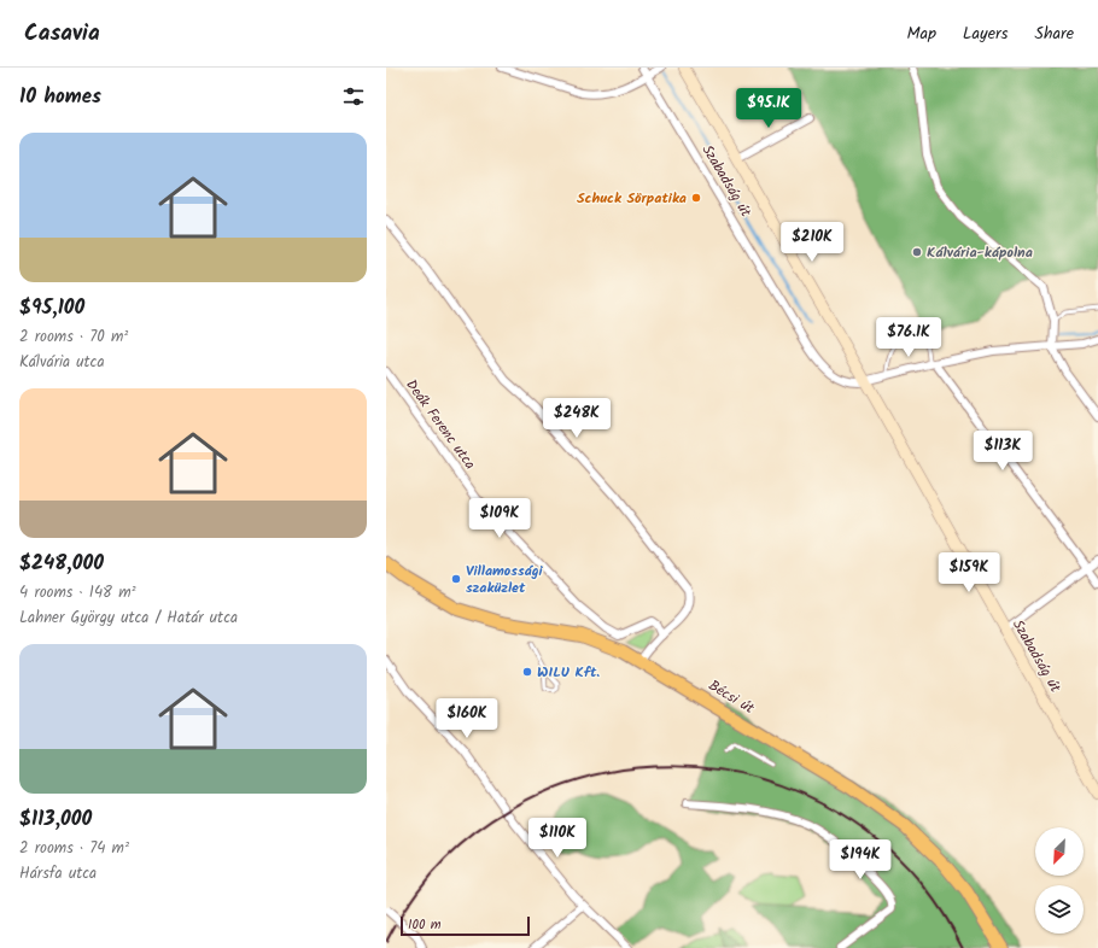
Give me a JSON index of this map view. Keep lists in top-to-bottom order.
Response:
{
  "streets": {
    "main road": ["Szabadság út", "Bécsi út"],
    "street": ["Deák Ferenc utca"]
  },
  "places": [
    "Schuck Sörpatika",
    "Kálvária-kápolna",
    "Villamossági szaküzlet",
    "WILU Kft."
  ],
  "scale_bar": "100 m",
  "north": "bottom left",
  "page": {
    "header": "Casavia",
    "nav": ["Map", "Layers", "Share"],
    "heading": "10 homes",
    "price": [
      "$95.1K",
      "$210K",
      "$76.1K",
      "$248K",
      "$113K",
      "$109K",
      "$159K",
      "$160K",
      "$110K",
      "$194K"
    ],
    "list": [
      {
        "name": "$95,100",
        "note": "2 rooms · 70 m² · Kálvária utca"
      },
      {
        "name": "$248,000",
        "note": "4 rooms · 148 m² · Lahner György utca / Határ utca"
      },
      {
        "name": "$113,000",
        "note": "2 rooms · 74 m² · Hársfa utca"
      }
    ],
    "scale": "100 m"
  }
}
